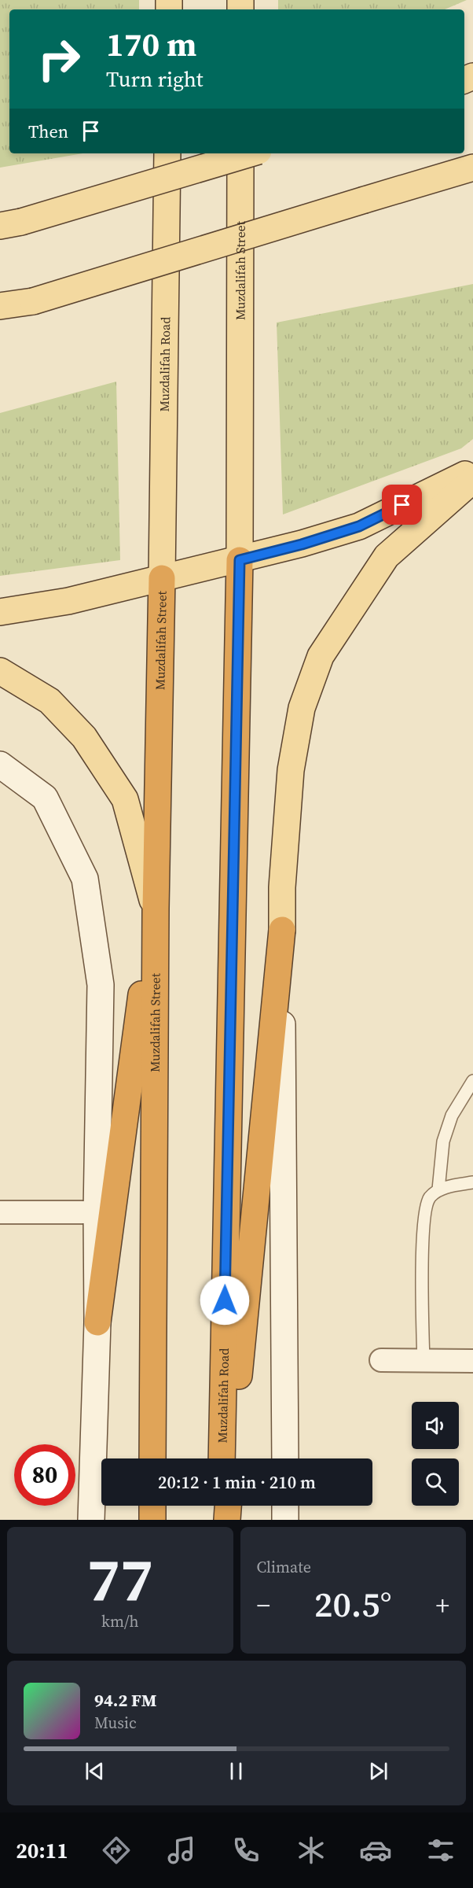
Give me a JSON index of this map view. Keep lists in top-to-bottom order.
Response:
{
  "streets": {
    "highway": ["Muzdalifah Street", "Muzdalifah Road"]
  },
  "crossings": [
    ["Muzdalifah Street", "Muzdalifah Road"]
  ],
  "page": {
    "turn": ["170 m", "Turn right"],
    "then": "Then",
    "limit": "80",
    "trip": "20:12 · 1 min · 210 m",
    "tile": [
      ["77", "km/h"],
      "Climate"
    ],
    "heat": ["−", "20.5°", "+"],
    "song": ["94.2 FM", "Music"],
    "tabs": "20:11"
  }
}
